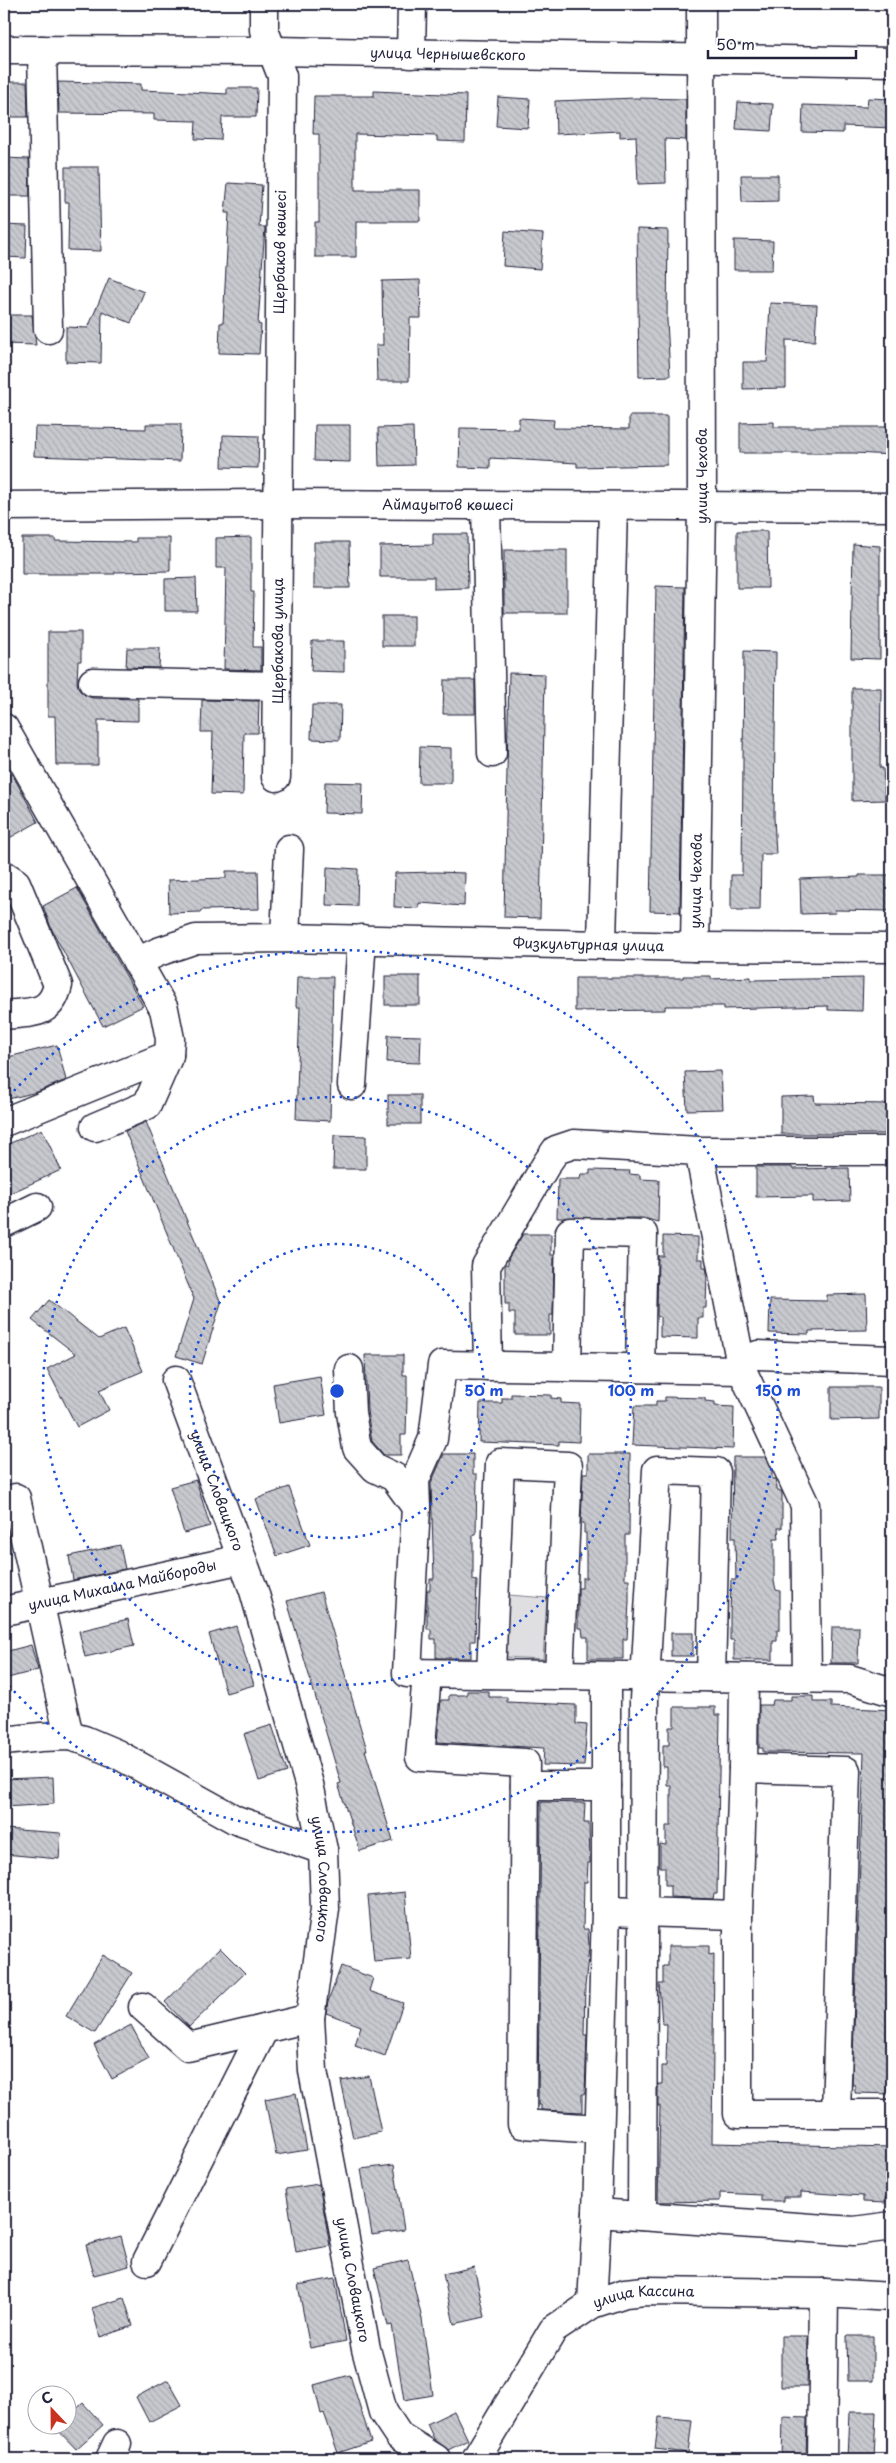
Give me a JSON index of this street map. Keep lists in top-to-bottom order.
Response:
{
  "streets": {
    "street": [
      "улица Чернышевского",
      "Щербаков көшесі",
      "улица Чехова",
      "Аймауытов көшесі",
      "Щербакова улица",
      "Физкультурная улица",
      "улица Словацкого",
      "улица Михаила Майбороды",
      "улица Кассина"
    ]
  },
  "crossings": [
    ["улица Чернышевского", "Щербаков көшесі"],
    ["улица Чернышевского", "улица Чехова"],
    ["Щербаков көшесі", "Аймауытов көшесі"],
    ["Щербаков көшесі", "Щербакова улица"],
    ["улица Чехова", "Аймауытов көшесі"],
    ["улица Чехова", "Физкультурная улица"],
    ["Аймауытов көшесі", "Щербакова улица"],
    ["улица Словацкого", "улица Михаила Майбороды"]
  ],
  "scale_bar": "50 m",
  "north": "top",
  "rings": ["50 m", "100 m", "150 m"]
}
